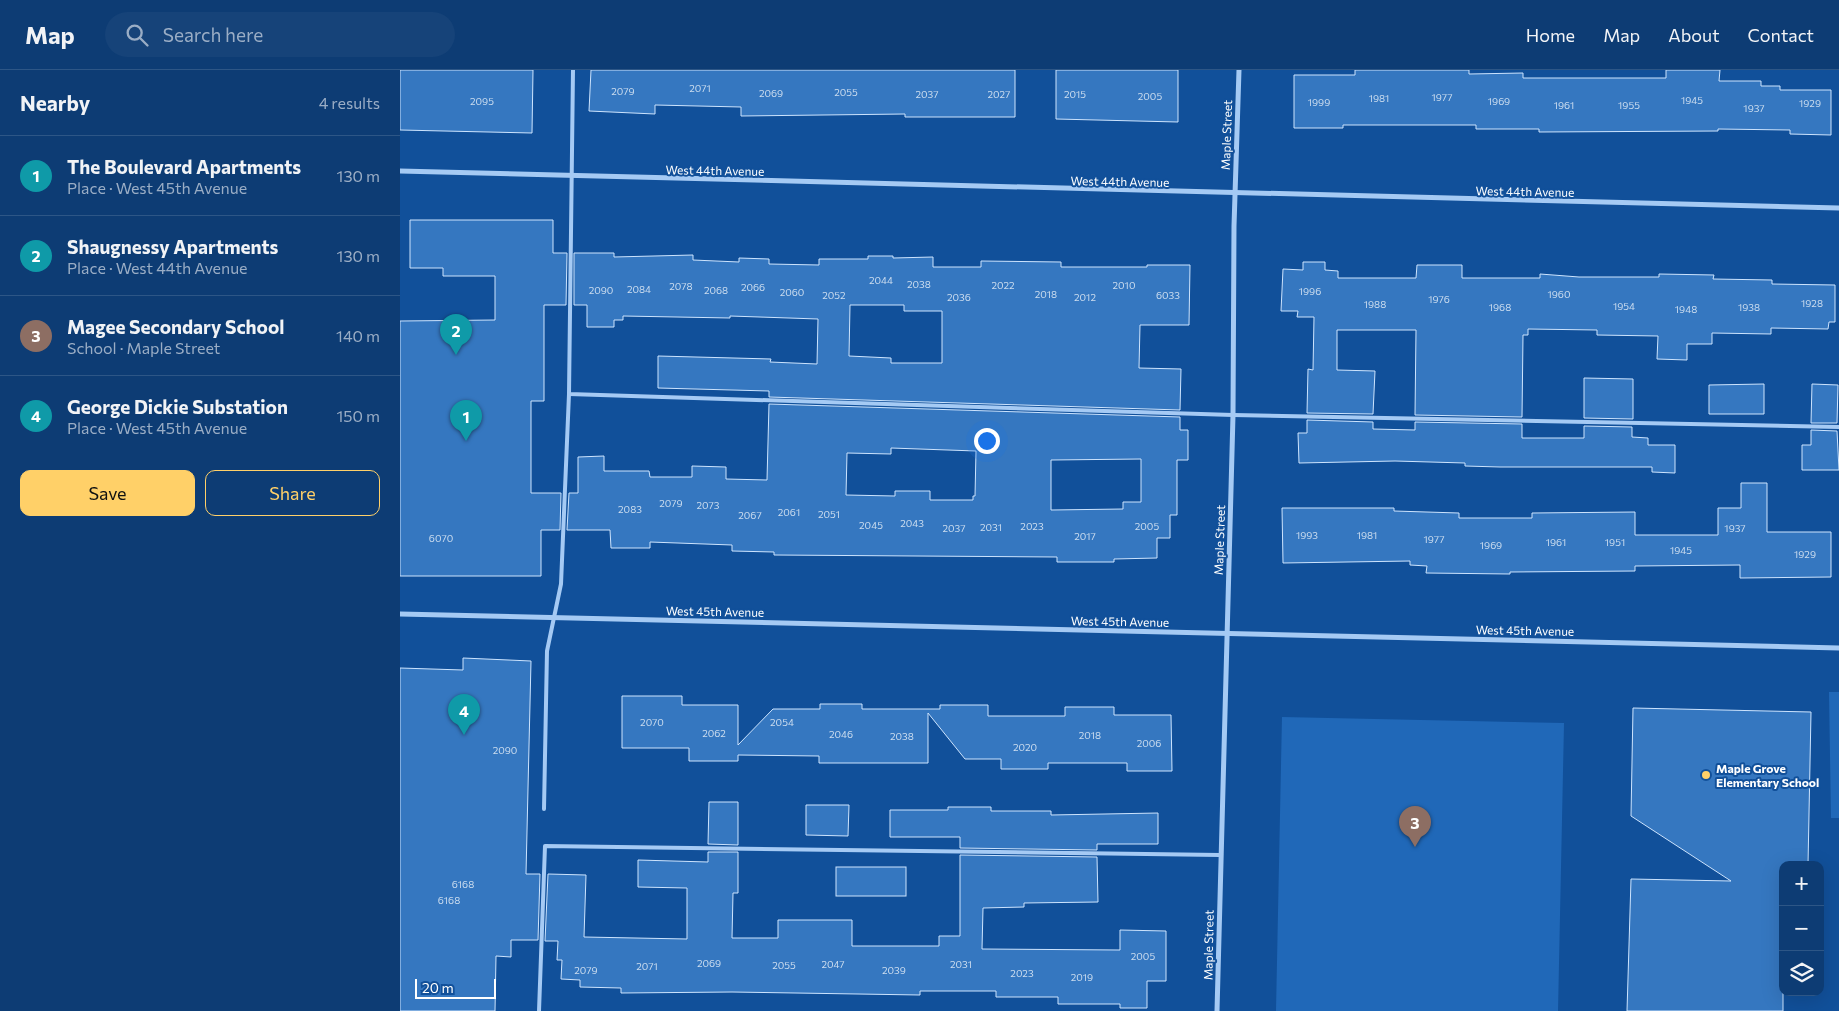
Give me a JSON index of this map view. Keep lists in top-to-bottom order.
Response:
{
  "streets": {
    "street": ["Maple Street", "West 44th Avenue", "West 45th Avenue"]
  },
  "crossings": [
    ["Maple Street", "West 44th Avenue"],
    ["Maple Street", "West 45th Avenue"]
  ],
  "places": ["Maple Grove Elementary School"],
  "house_numbers": [
    "2071",
    "2079",
    "2055",
    "2069",
    "2037",
    "2027",
    "2015",
    "2005",
    "1977",
    "1981",
    "1945",
    "2095",
    "1969",
    "1999",
    "1929",
    "1961",
    "1955",
    "1937",
    "2044",
    "2038",
    "2022",
    "2010",
    "2078",
    "2066",
    "2084",
    "2090",
    "2068",
    "1996",
    "2060",
    "2018",
    "1960",
    "2052",
    "6033",
    "2036",
    "2012",
    "1976",
    "1928",
    "1988",
    "1954",
    "1968",
    "1938",
    "1948",
    "2079",
    "2073",
    "2083",
    "2061",
    "2051",
    "2067",
    "2043",
    "2045",
    "2023",
    "2005",
    "2031",
    "2037",
    "1937",
    "1993",
    "1981",
    "2017",
    "6070",
    "1977",
    "1961",
    "1951",
    "1969",
    "1945",
    "1929",
    "2070",
    "2054",
    "2062",
    "2046",
    "2018",
    "2038",
    "2006",
    "2020",
    "2090",
    "6168",
    "6168",
    "2005",
    "2069",
    "2047",
    "2031",
    "2055",
    "2071",
    "2079",
    "2039",
    "2023",
    "2019"
  ],
  "scale_bar": "20 m",
  "page": {
    "header": "Map",
    "search": "Search here",
    "nav": [
      "Home",
      "Map",
      "About",
      "Contact"
    ],
    "heading": ["Nearby", "4 results"],
    "list": [
      {
        "mark": "1",
        "name": "The Boulevard Apartments",
        "note": "Place · West 45th Avenue",
        "value": "130 m"
      },
      {
        "mark": "2",
        "name": "Shaugnessy Apartments",
        "note": "Place · West 44th Avenue",
        "value": "130 m"
      },
      {
        "mark": "3",
        "name": "Magee Secondary School",
        "note": "School · Maple Street",
        "value": "140 m"
      },
      {
        "mark": "4",
        "name": "George Dickie Substation",
        "note": "Place · West 45th Avenue",
        "value": "150 m"
      }
    ],
    "pins": [
      "2",
      "1",
      "4",
      "3"
    ],
    "buttons": ["Save", "Share"],
    "map_buttons": ["+", "−"],
    "scale": "20 m"
  }
}
